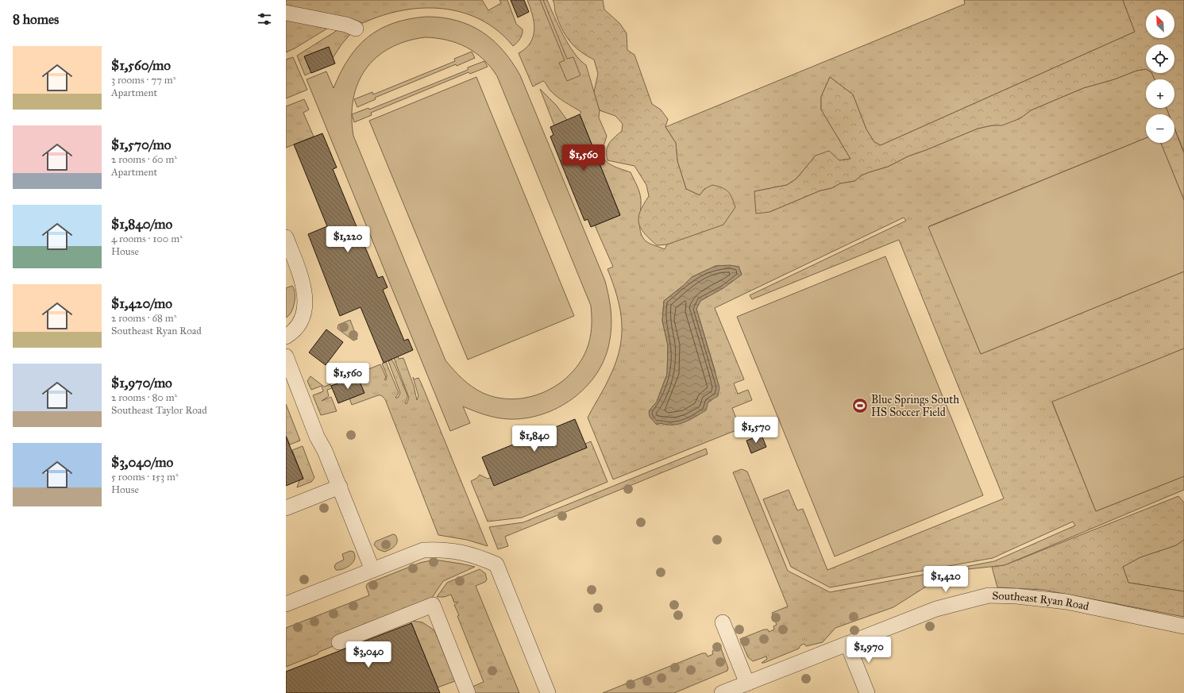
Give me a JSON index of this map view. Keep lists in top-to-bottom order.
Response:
{
  "streets": {
    "street": ["Southeast Ryan Road"]
  },
  "places": {
    "sports": ["Blue Springs South HS Soccer Field"]
  },
  "north": "top left",
  "page": {
    "heading": "8 homes",
    "map_buttons": ["+", "−"],
    "list": [
      {
        "name": "$1,560/mo",
        "note": "3 rooms · 77 m² · Apartment"
      },
      {
        "name": "$1,570/mo",
        "note": "2 rooms · 60 m² · Apartment"
      },
      {
        "name": "$1,840/mo",
        "note": "4 rooms · 100 m² · House"
      },
      {
        "name": "$1,420/mo",
        "note": "2 rooms · 68 m² · Southeast Ryan Road"
      },
      {
        "name": "$1,970/mo",
        "note": "2 rooms · 80 m² · Southeast Taylor Road"
      },
      {
        "name": "$3,040/mo",
        "note": "5 rooms · 153 m² · House"
      }
    ],
    "price": [
      "$1,560",
      "$1,220",
      "$1,560",
      "$1,570",
      "$1,840",
      "$1,420",
      "$1,970",
      "$3,040"
    ]
  }
}
